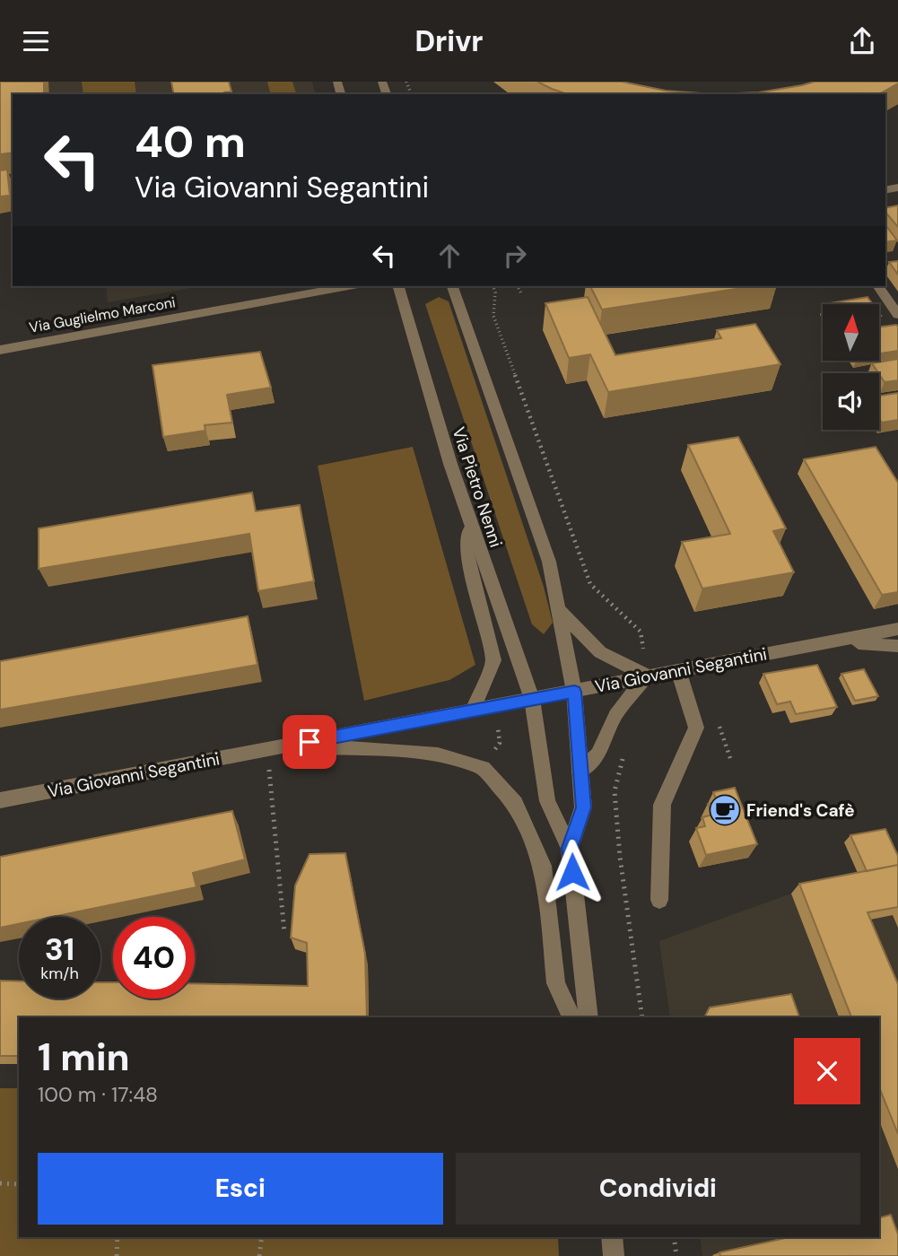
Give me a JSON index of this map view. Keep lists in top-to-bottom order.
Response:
{
  "streets": {
    "street": ["Via Guglielmo Marconi", "Via Pietro Nenni", "Via Giovanni Segantini"]
  },
  "crossings": [
    ["Via Pietro Nenni", "Via Giovanni Segantini"]
  ],
  "places": {
    "cafe": ["Friend's Cafè"]
  },
  "north": "top",
  "page": {
    "header": "Drivr",
    "turn": ["40 m", "Via Giovanni Segantini"],
    "speed": "31 km/h",
    "limit": "40",
    "heading": ["1 min", "100 m · 17:48"],
    "buttons": ["Esci", "Condividi"]
  }
}
